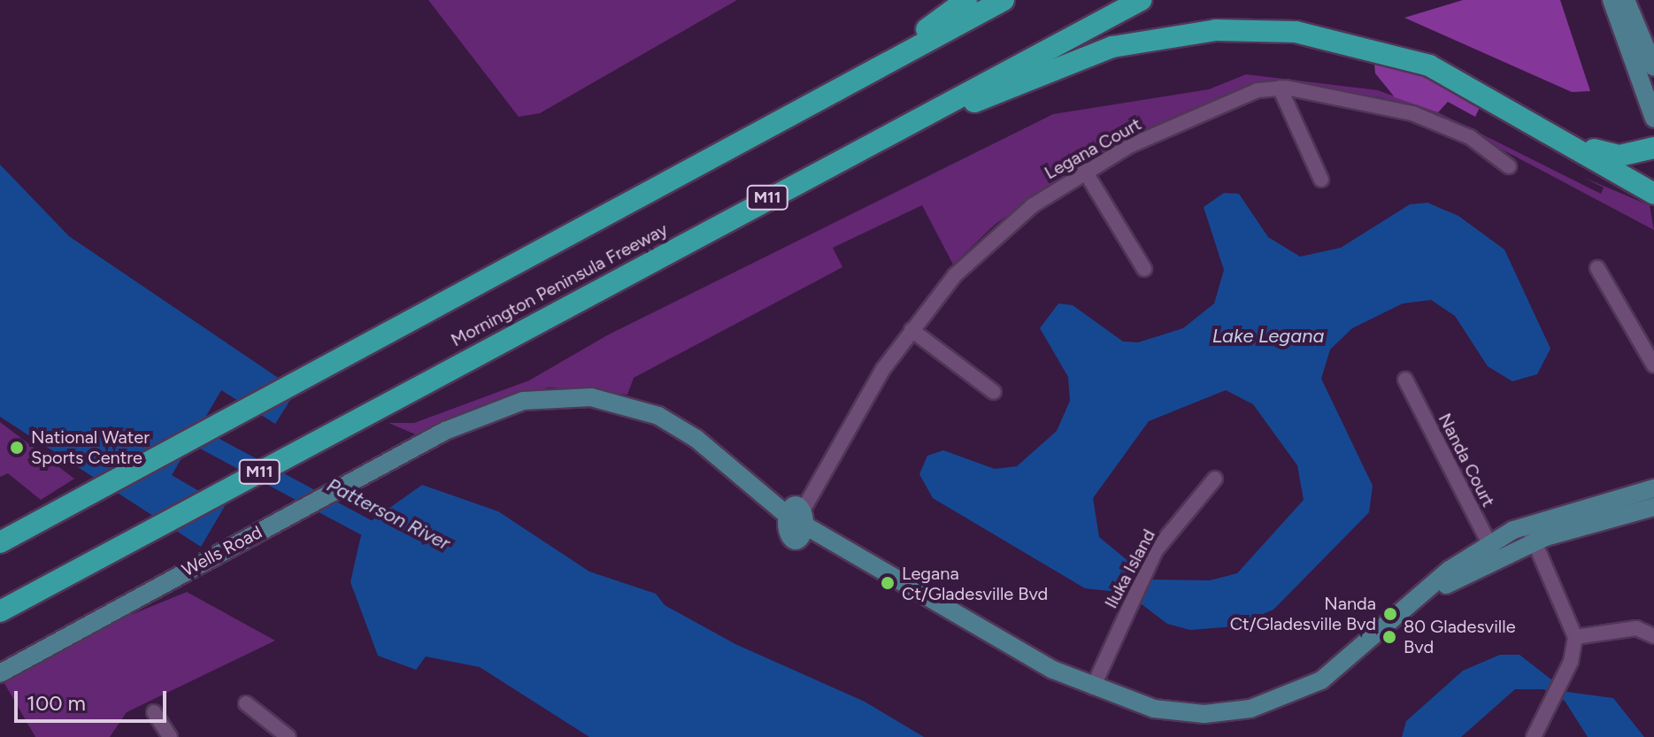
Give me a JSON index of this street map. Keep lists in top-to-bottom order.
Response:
{
  "streets": {
    "highway": ["M11", "Mornington Peninsula Freeway"],
    "main road": ["Wells Road"],
    "street": ["Legana Court", "Nanda Court", "Iluka Island"]
  },
  "crossings": [
    ["Legana Court", "Wells Road"]
  ],
  "water": ["Lake Legana", "Patterson River"],
  "places": [
    "National Water Sports Centre",
    "Legana Ct/Gladesville Bvd",
    "Nanda Ct/Gladesville Bvd",
    "80 Gladesville Bvd"
  ],
  "scale_bar": "100 m"
}
